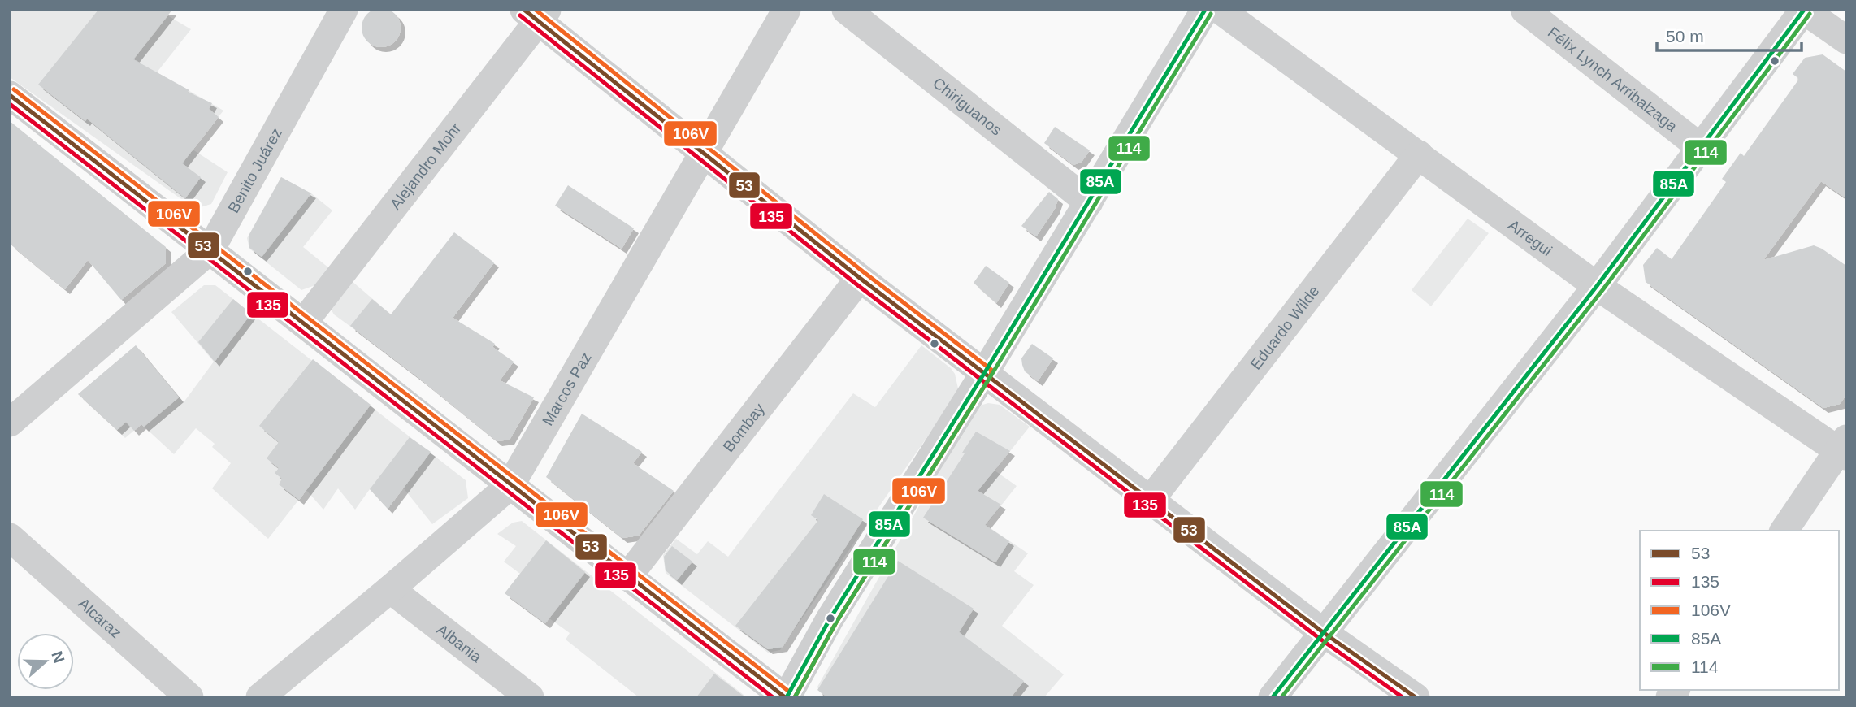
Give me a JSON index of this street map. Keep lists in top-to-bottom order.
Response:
{
  "streets": {
    "street": [
      "Félix Lynch Arribalzaga",
      "Chiriguanos",
      "Alejandro Mohr",
      "Benito Juárez",
      "Arregui",
      "Eduardo Wilde",
      "Marcos Paz",
      "Bombay",
      "Alcaraz",
      "Albania"
    ]
  },
  "crossings": [
    ["Arregui", "Eduardo Wilde"],
    ["Marcos Paz", "Albania"]
  ],
  "lines": [
    "transit line 53",
    "transit line 106V",
    "transit line 85A",
    "transit line 114",
    "transit line 135"
  ],
  "legend": [
    "53",
    "135",
    "106V",
    "85A",
    "114"
  ],
  "scale_bar": "50 m",
  "north": "right"
}
